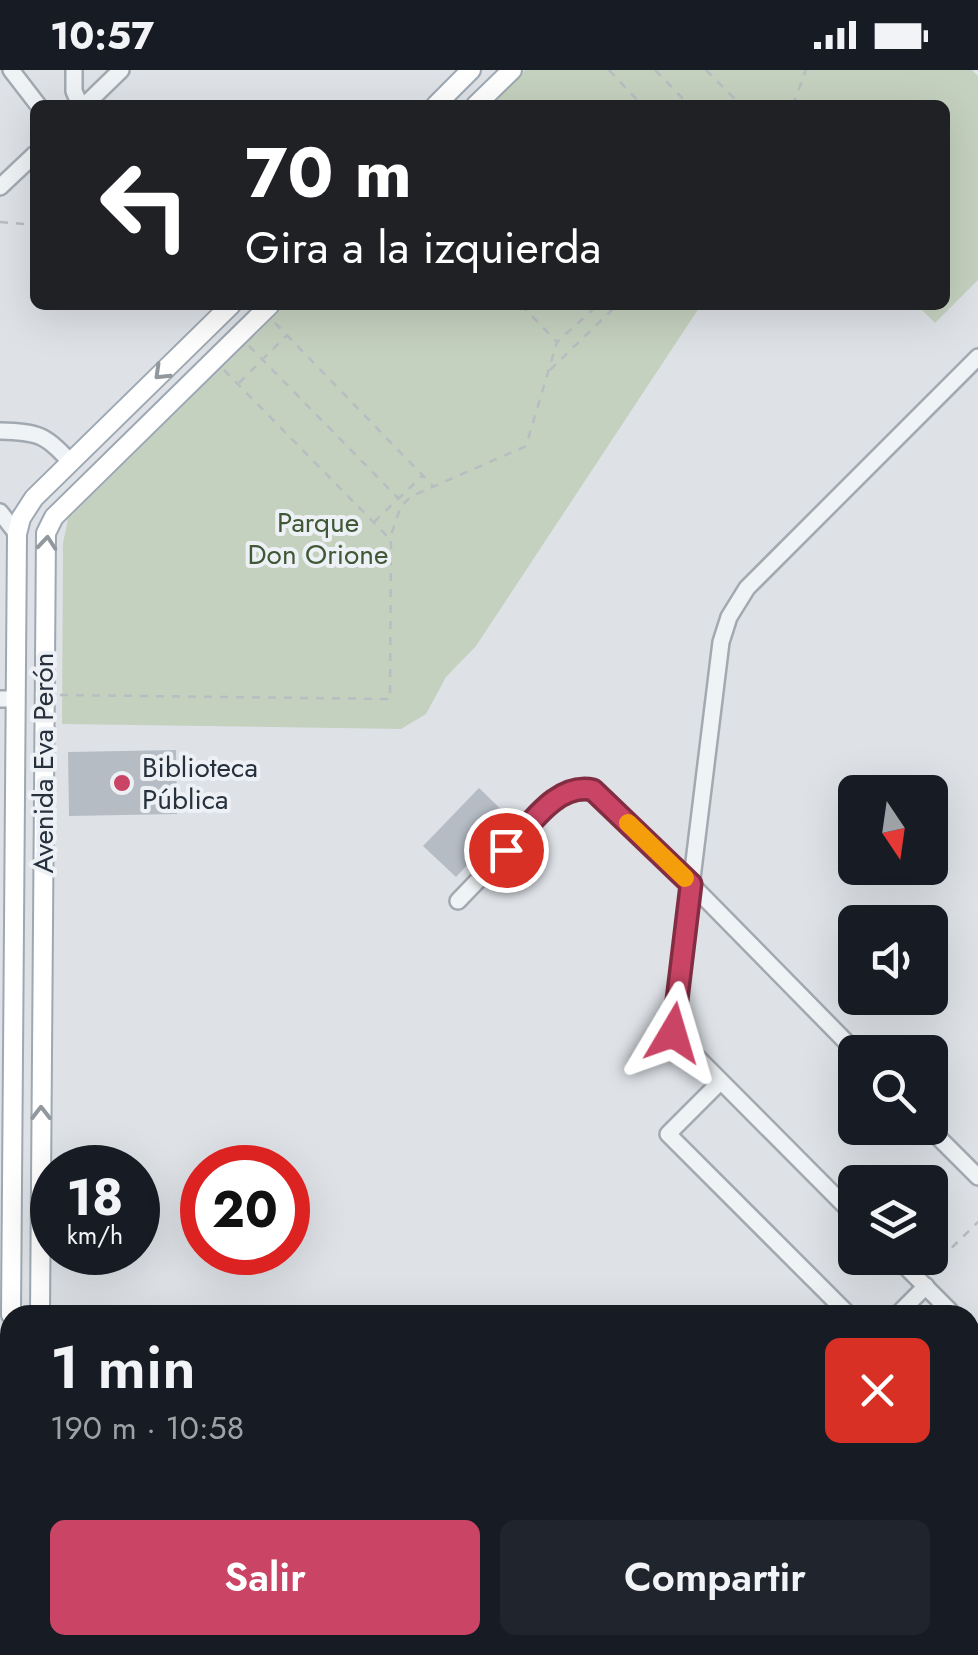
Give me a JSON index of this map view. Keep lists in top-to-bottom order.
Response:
{
  "streets": {
    "main road": ["Avenida Eva Perón"]
  },
  "parks": ["Parque Don Orione"],
  "places": ["Biblioteca Pública"],
  "north": "bottom",
  "page": {
    "status": "10:57",
    "turn": ["70 m", "Gira a la izquierda"],
    "speed": "18 km/h",
    "limit": "20",
    "heading": ["1 min", "190 m · 10:58"],
    "buttons": ["Salir", "Compartir"]
  }
}
